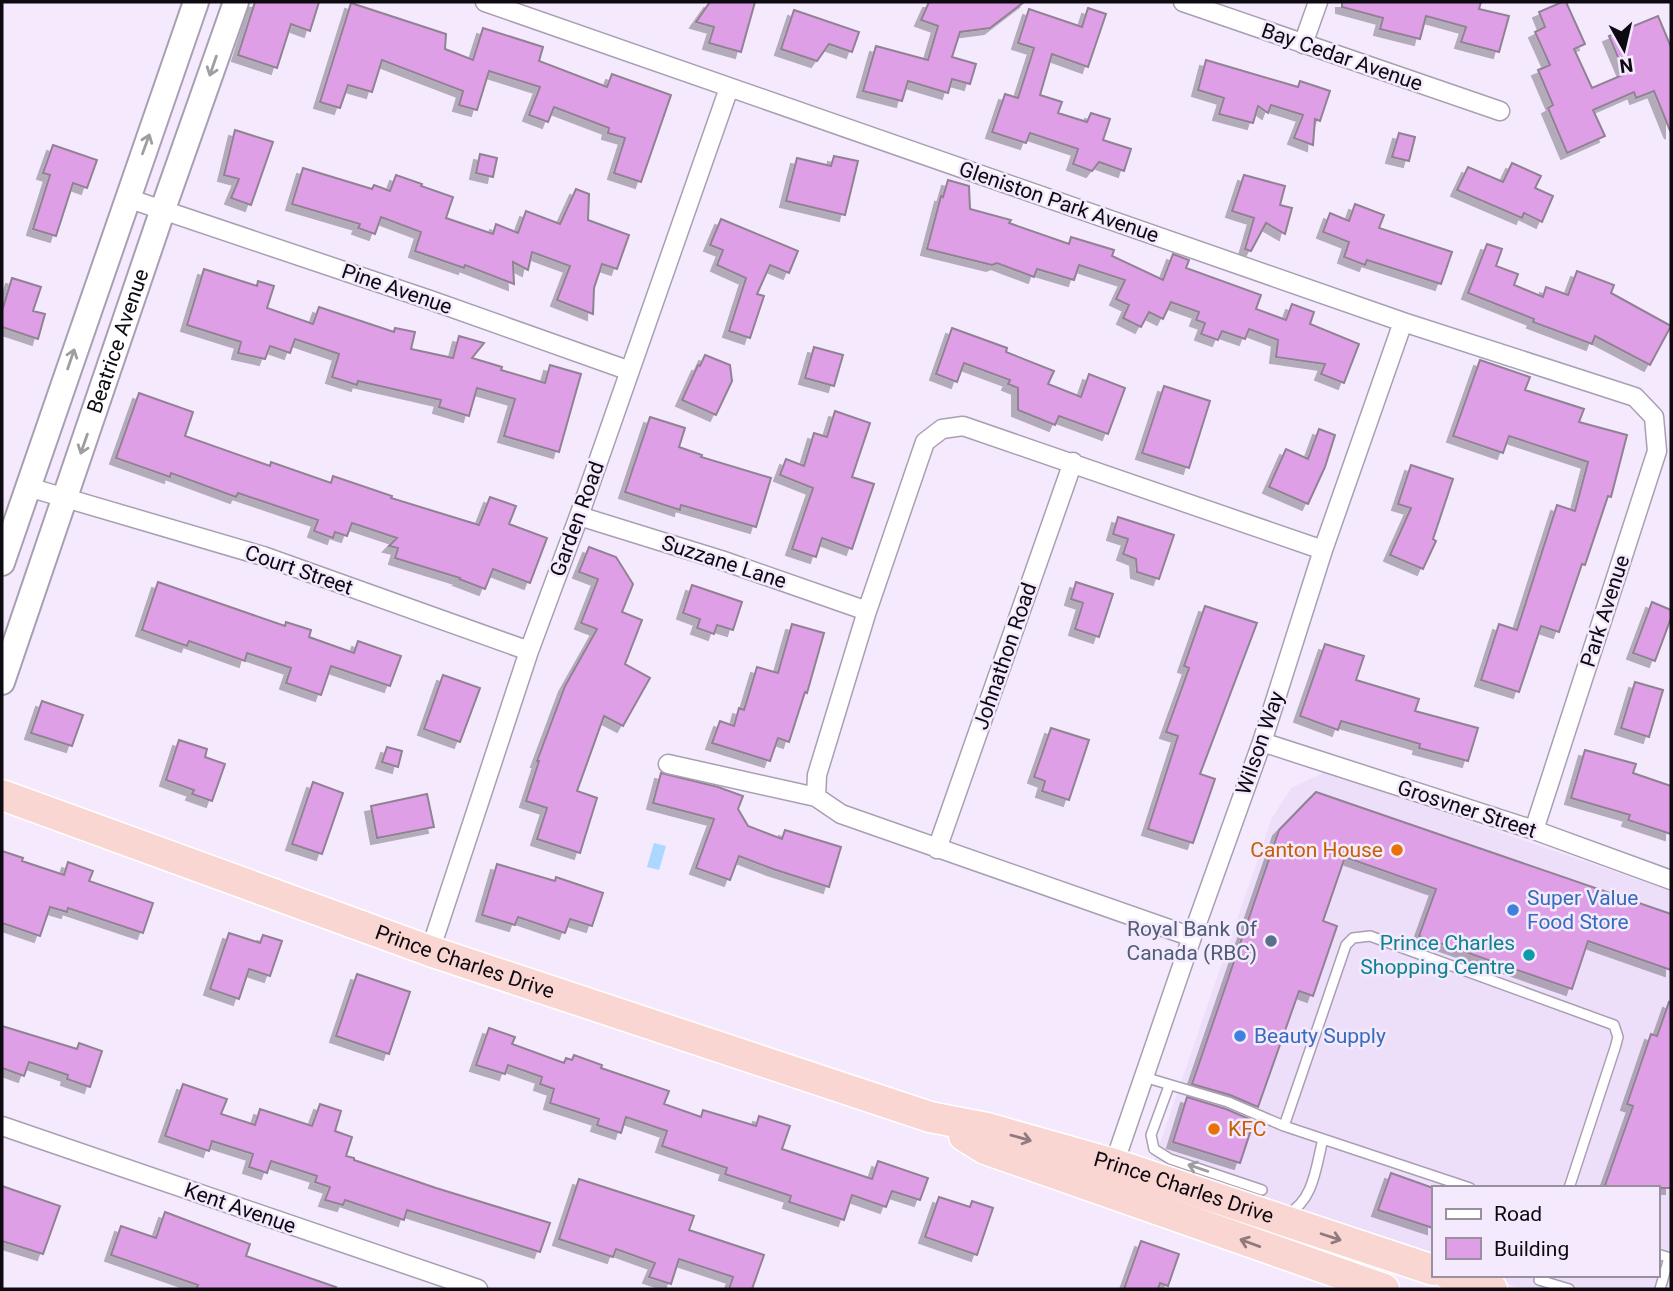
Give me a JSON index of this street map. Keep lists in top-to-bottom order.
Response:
{
  "streets": {
    "highway": ["Prince Charles Drive"],
    "main road": ["Beatrice Avenue"],
    "street": [
      "Bay Cedar Avenue",
      "Gleniston Park Avenue",
      "Pine Avenue",
      "Garden Road",
      "Suzzane Lane",
      "Court Street",
      "Park Avenue",
      "Johnathon Road",
      "Wilson Way",
      "Grosvner Street",
      "Kent Avenue"
    ]
  },
  "crossings": [
    ["Gleniston Park Avenue", "Garden Road"],
    ["Gleniston Park Avenue", "Park Avenue"],
    ["Gleniston Park Avenue", "Wilson Way"],
    ["Pine Avenue", "Beatrice Avenue"],
    ["Pine Avenue", "Garden Road"],
    ["Beatrice Avenue", "Court Street"],
    ["Garden Road", "Suzzane Lane"],
    ["Garden Road", "Court Street"],
    ["Garden Road", "Prince Charles Drive"],
    ["Park Avenue", "Grosvner Street"],
    ["Wilson Way", "Grosvner Street"],
    ["Wilson Way", "Prince Charles Drive"]
  ],
  "places": [
    "Canton House",
    "Super Value Food Store",
    "Royal Bank Of Canada (RBC)",
    "Prince Charles Shopping Centre",
    "Beauty Supply",
    "KFC"
  ],
  "legend": ["Road", "Building"],
  "north": "bottom"
}
